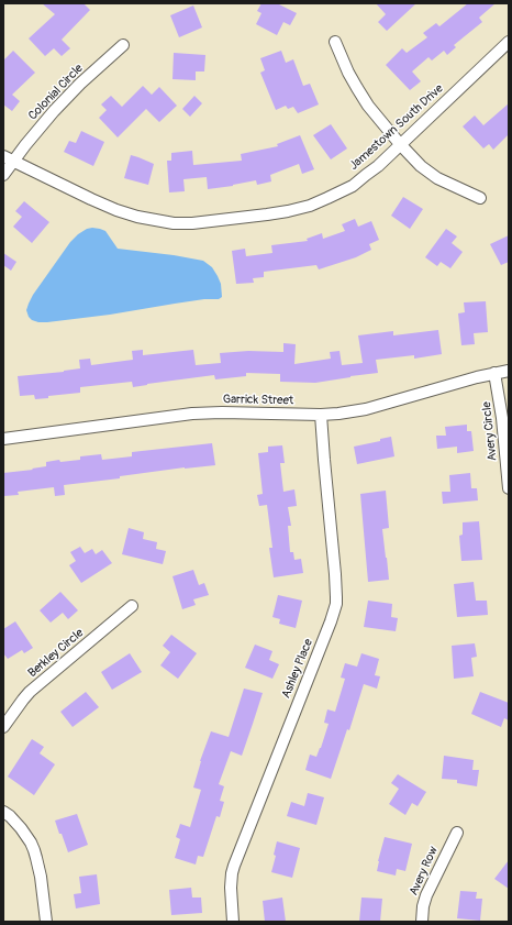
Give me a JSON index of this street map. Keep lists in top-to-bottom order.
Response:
{
  "streets": {
    "street": [
      "Colonial Circle",
      "Jamestown South Drive",
      "Garrick Street",
      "Avery Circle",
      "Berkley Circle",
      "Ashley Place",
      "Avery Row"
    ]
  },
  "crossings": [
    ["Colonial Circle", "Jamestown South Drive"],
    ["Garrick Street", "Avery Circle"],
    ["Garrick Street", "Ashley Place"]
  ]
}
